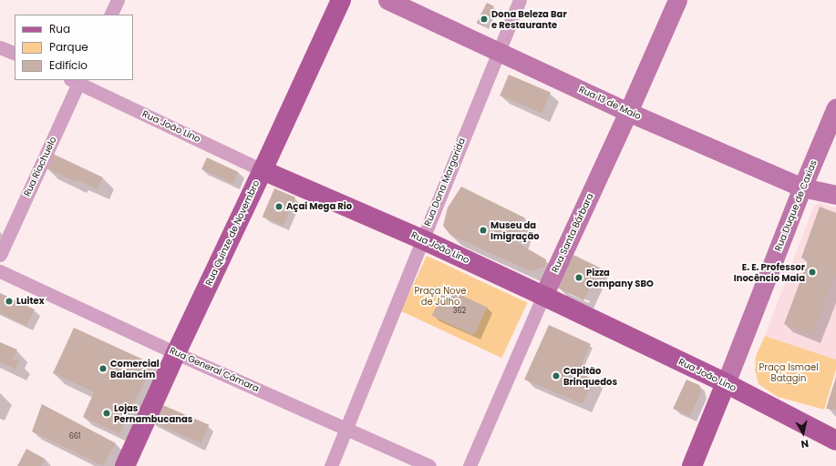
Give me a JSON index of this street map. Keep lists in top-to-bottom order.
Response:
{
  "streets": {
    "main road": ["Rua João Lino", "Rua Duque de Caxias", "Rua Quinze de Novembro"],
    "street": [
      "Rua 13 de Maio",
      "Rua Riachuelo",
      "Rua Dona Margarida",
      "Rua Santa Bárbara",
      "Rua General Câmara"
    ]
  },
  "crossings": [
    ["Rua 13 de Maio", "Rua Dona Margarida"],
    ["Rua 13 de Maio", "Rua Duque de Caxias"],
    ["Rua 13 de Maio", "Rua Santa Bárbara"],
    ["Rua João Lino", "Rua Riachuelo"],
    ["Rua João Lino", "Rua Dona Margarida"],
    ["Rua João Lino", "Rua Duque de Caxias"],
    ["Rua João Lino", "Rua Quinze de Novembro"],
    ["Rua João Lino", "Rua Santa Bárbara"],
    ["Rua Dona Margarida", "Rua General Câmara"],
    ["Rua Quinze de Novembro", "Rua General Câmara"]
  ],
  "parks": ["Praça Nove de Julho", "Praça Ismael Batagin"],
  "places": [
    "Dona Beleza Bar e Restaurante",
    "Açai Mega Rio",
    "Museu da Imigração",
    "E. E. Professor Inocêncio Maia",
    "Pizza Company SBO",
    "Luitex",
    "Comercial Balancim",
    "Capitão Brinquedos",
    "Lojas Pernambucanas"
  ],
  "house_numbers": ["362", "661"],
  "legend": ["Rua", "Parque", "Edifício"],
  "north": "bottom"
}
